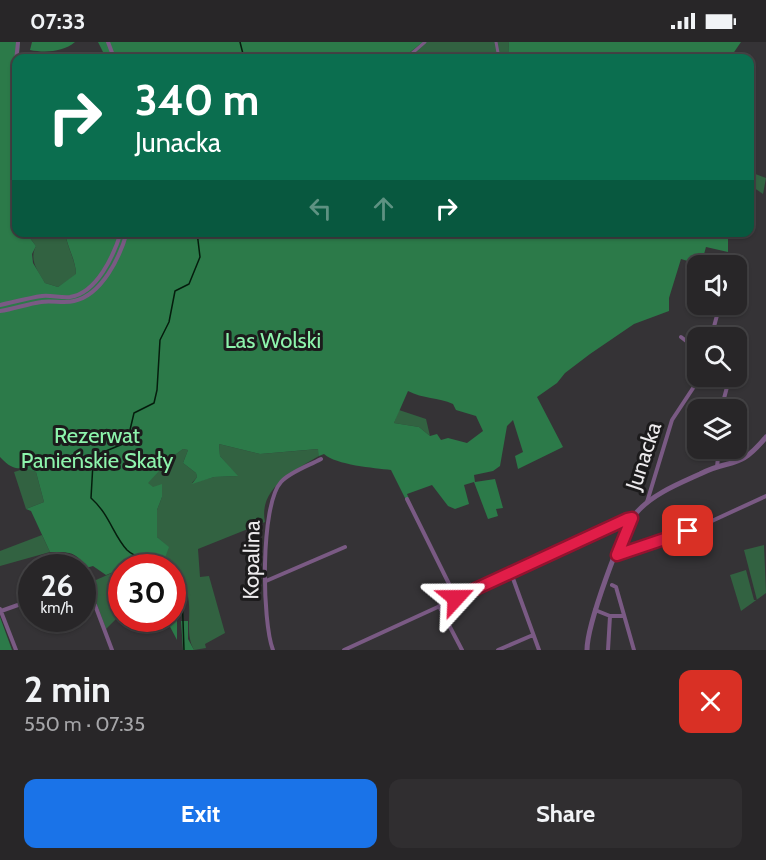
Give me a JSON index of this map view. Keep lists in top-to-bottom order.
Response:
{
  "streets": {
    "street": ["Junacka", "Kopalina"]
  },
  "parks": ["Las Wolski", "Rezerwat Panieńskie Skały"],
  "page": {
    "status": "07:33",
    "turn": ["340 m", "Junacka"],
    "speed": "26 km/h",
    "limit": "30",
    "heading": ["2 min", "550 m · 07:35"],
    "buttons": ["Exit", "Share"]
  }
}
